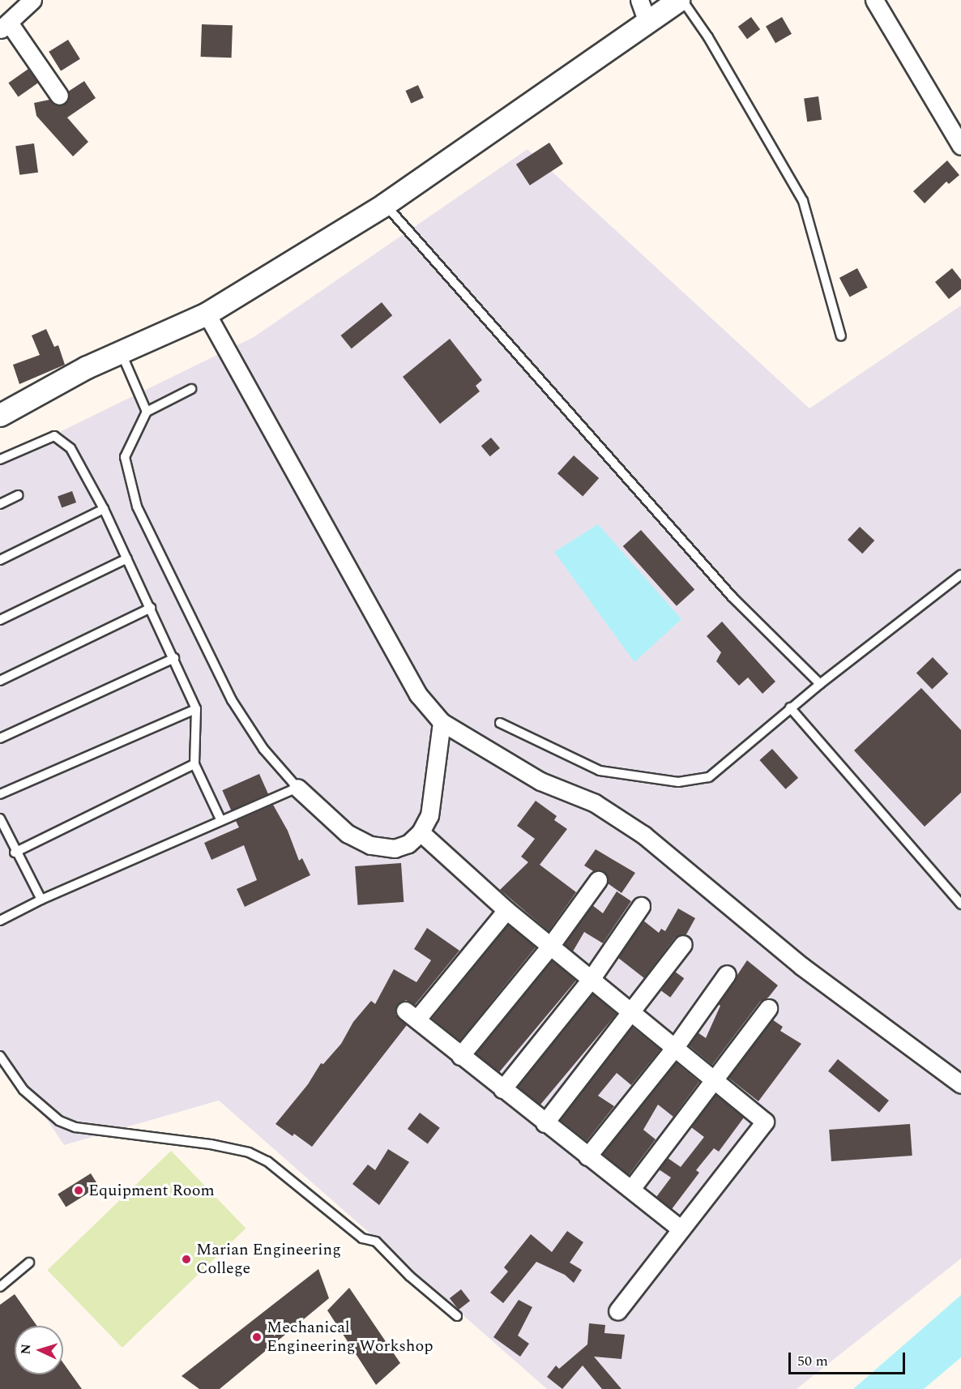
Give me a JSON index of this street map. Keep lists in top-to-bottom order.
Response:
{
  "places": ["Equipment Room", "Marian Engineering College", "Mechanical Engineering Workshop"],
  "scale_bar": "50 m",
  "north": "left"
}
